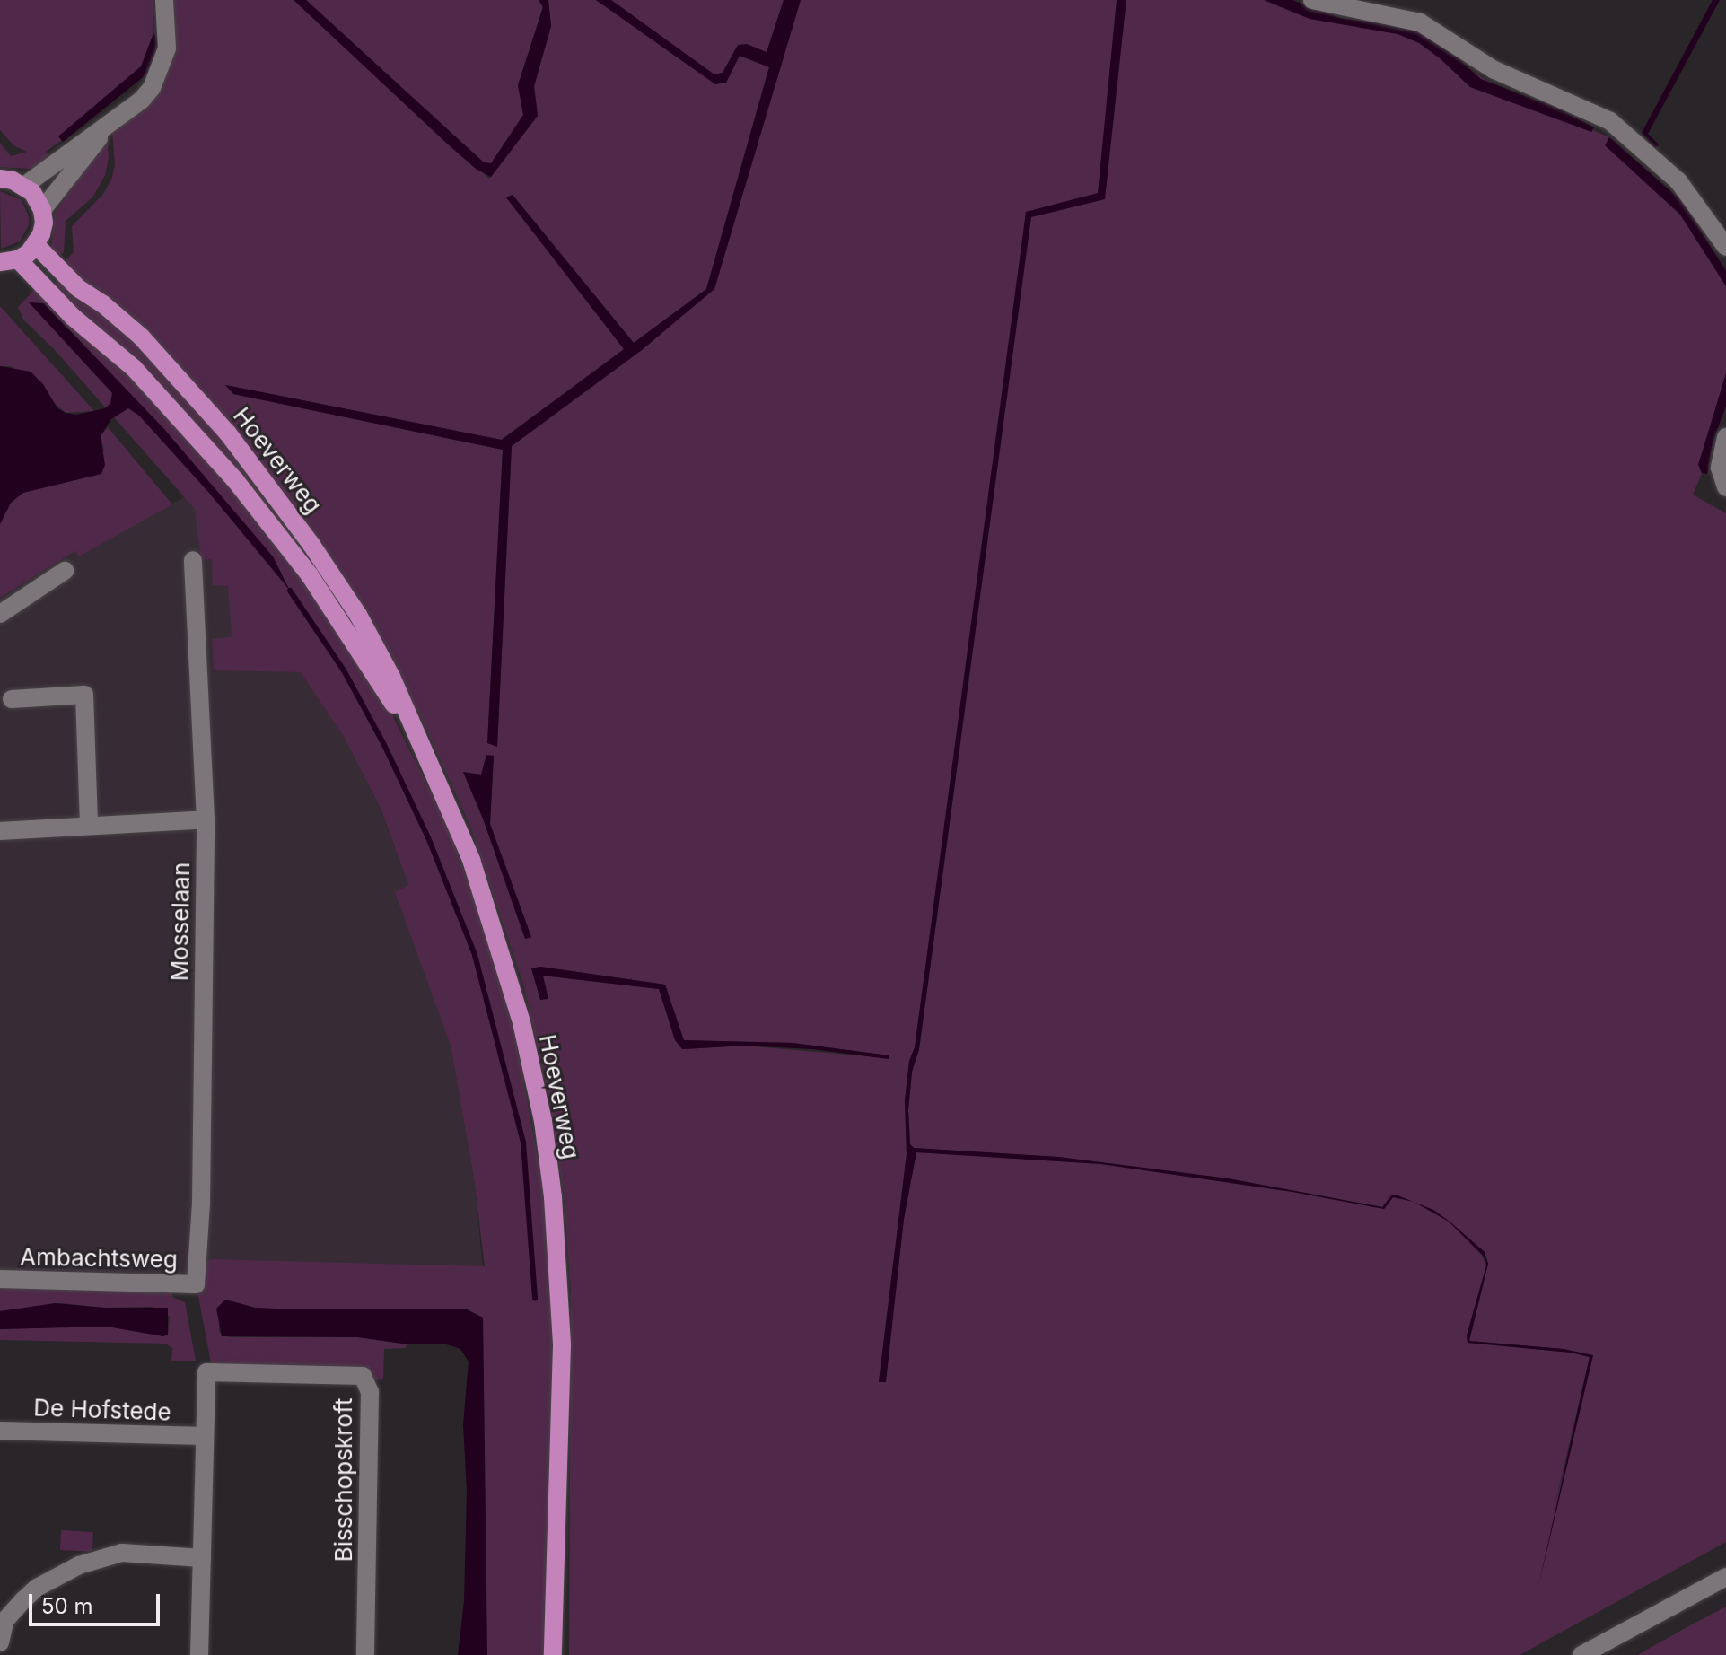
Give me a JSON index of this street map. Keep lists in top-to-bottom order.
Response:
{
  "streets": {
    "main road": ["Hoeverweg"],
    "street": [
      "Mosselaan",
      "Ambachtsweg",
      "De Hofstede",
      "Bisschopskroft"
    ]
  },
  "crossings": [
    ["Mosselaan", "Ambachtsweg"],
    ["De Hofstede", "Bisschopskroft"]
  ],
  "scale_bar": "50 m"
}
